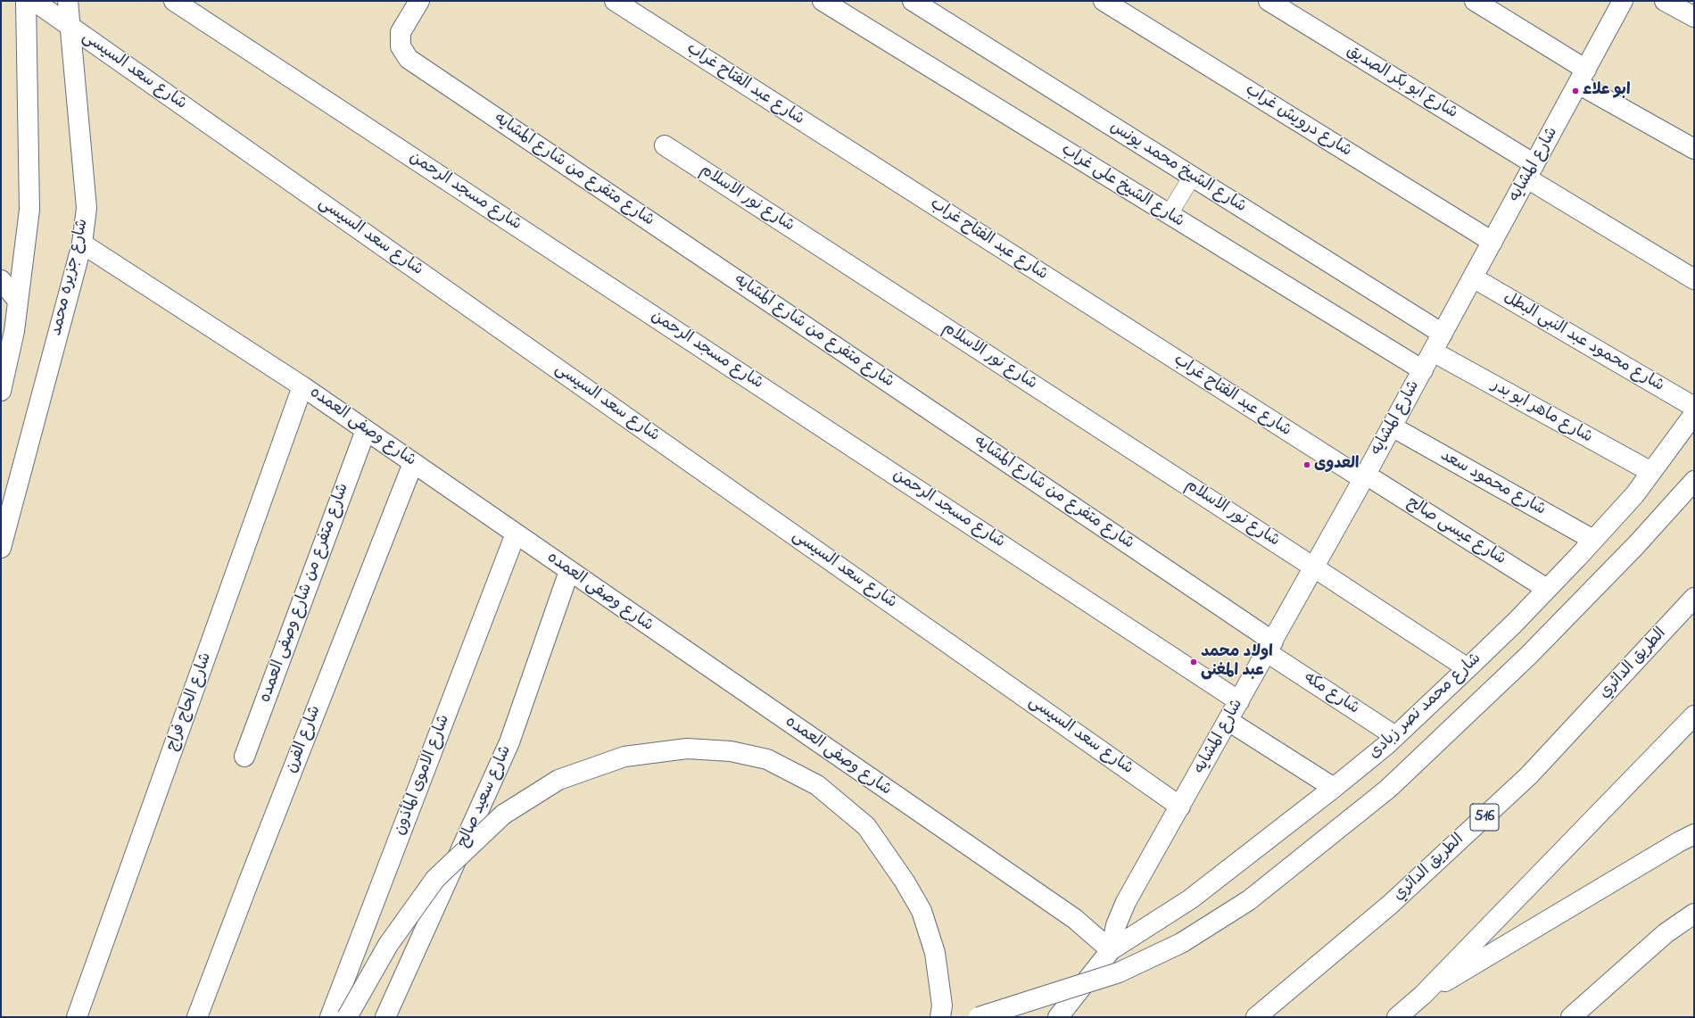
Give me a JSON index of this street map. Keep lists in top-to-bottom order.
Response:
{
  "streets": {
    "main road": [
      "شارع سعد السيسى",
      "شارع ابو بكر الصديق",
      "شارع عبد الفتاح غراب",
      "شارع درويش غراب",
      "شارع المشايه",
      "شارع الشيخ محمد يونس",
      "شارع متفرع من شارع المشايه",
      "شارع الشيخ على غراب",
      "شارع مسجد الرحمن",
      "شارع نور الاسلام",
      "شارع جزيره محمد",
      "شارع محمود عبد النبى البطل",
      "شارع ماهر ابو بدر",
      "شارع وصفى العمده",
      "شارع محمود سعد",
      "شارع عيسى صالح",
      "شارع متفرع من شارع وصفى العمده",
      "الطريق الدائري",
      "شارع مكه",
      "شارع الحاج فراج",
      "شارع محمد نصر زبادى",
      "شارع الفرن",
      "شارع الاموى المأذون",
      "شارع سعيد صالح",
      "516"
    ]
  },
  "crossings": [
    ["شارع سعد السيسى", "شارع المشايه"],
    ["شارع سعد السيسى", "شارع جزيره محمد"],
    ["شارع ابو بكر الصديق", "شارع المشايه"],
    ["شارع عبد الفتاح غراب", "شارع المشايه"],
    ["شارع عبد الفتاح غراب", "شارع عيسى صالح"],
    ["شارع درويش غراب", "شارع المشايه"],
    ["شارع المشايه", "شارع الشيخ محمد يونس"],
    ["شارع المشايه", "شارع متفرع من شارع المشايه"],
    ["شارع المشايه", "شارع الشيخ على غراب"],
    ["شارع المشايه", "شارع مسجد الرحمن"],
    ["شارع المشايه", "شارع نور الاسلام"],
    ["شارع المشايه", "شارع محمود عبد النبى البطل"],
    ["شارع المشايه", "شارع ماهر ابو بدر"],
    ["شارع المشايه", "شارع وصفى العمده"],
    ["شارع المشايه", "شارع محمود سعد"],
    ["شارع المشايه", "شارع عيسى صالح"],
    ["شارع المشايه", "شارع مكه"],
    ["شارع المشايه", "شارع محمد نصر زبادى"],
    ["شارع متفرع من شارع المشايه", "شارع مكه"],
    ["شارع نور الاسلام", "شارع محمد نصر زبادى"],
    ["شارع جزيره محمد", "شارع وصفى العمده"],
    ["شارع ماهر ابو بدر", "شارع محمد نصر زبادى"],
    ["شارع وصفى العمده", "شارع متفرع من شارع وصفى العمده"],
    ["شارع وصفى العمده", "شارع الحاج فراج"],
    ["شارع وصفى العمده", "شارع محمد نصر زبادى"],
    ["شارع وصفى العمده", "شارع الفرن"],
    ["شارع وصفى العمده", "شارع الاموى المأذون"],
    ["شارع وصفى العمده", "شارع سعيد صالح"],
    ["شارع محمود سعد", "شارع محمد نصر زبادى"],
    ["شارع عيسى صالح", "شارع محمد نصر زبادى"],
    ["شارع مكه", "شارع محمد نصر زبادى"]
  ],
  "places": ["ابو علاء", "العدوى", "اولاد محمد عبد المغنى"]
}
